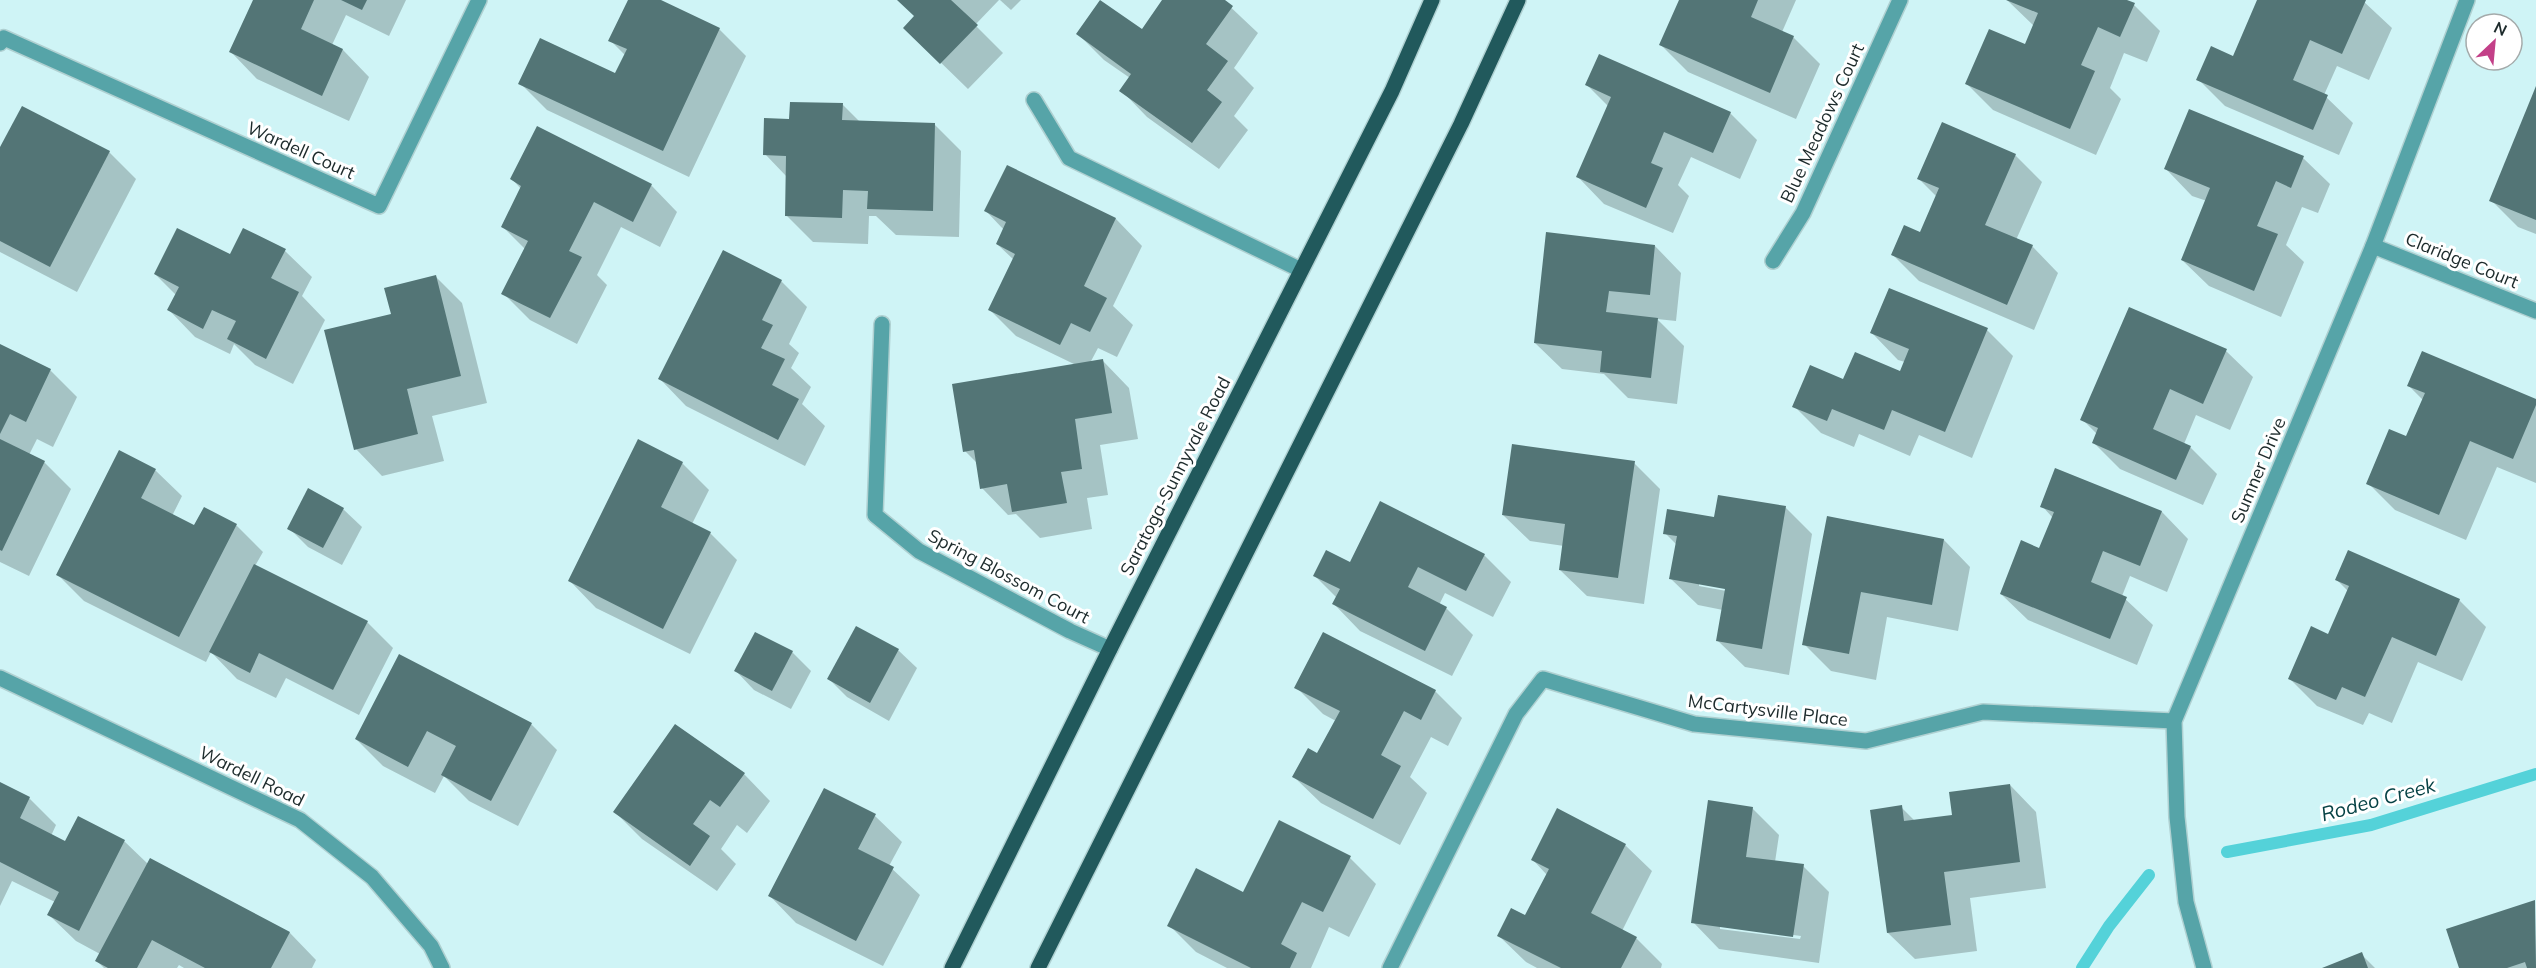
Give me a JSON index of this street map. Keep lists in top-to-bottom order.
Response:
{
  "streets": {
    "main road": ["Saratoga-Sunnyvale Road"],
    "street": [
      "Blue Meadows Court",
      "Wardell Court",
      "Claridge Court",
      "Sumner Drive",
      "Spring Blossom Court",
      "McCartysville Place",
      "Wardell Road"
    ]
  },
  "crossings": [
    ["Claridge Court", "Sumner Drive"],
    ["Sumner Drive", "McCartysville Place"],
    ["Saratoga-Sunnyvale Road", "Spring Blossom Court"]
  ],
  "water": ["Rodeo Creek"],
  "north": "top right"
}
